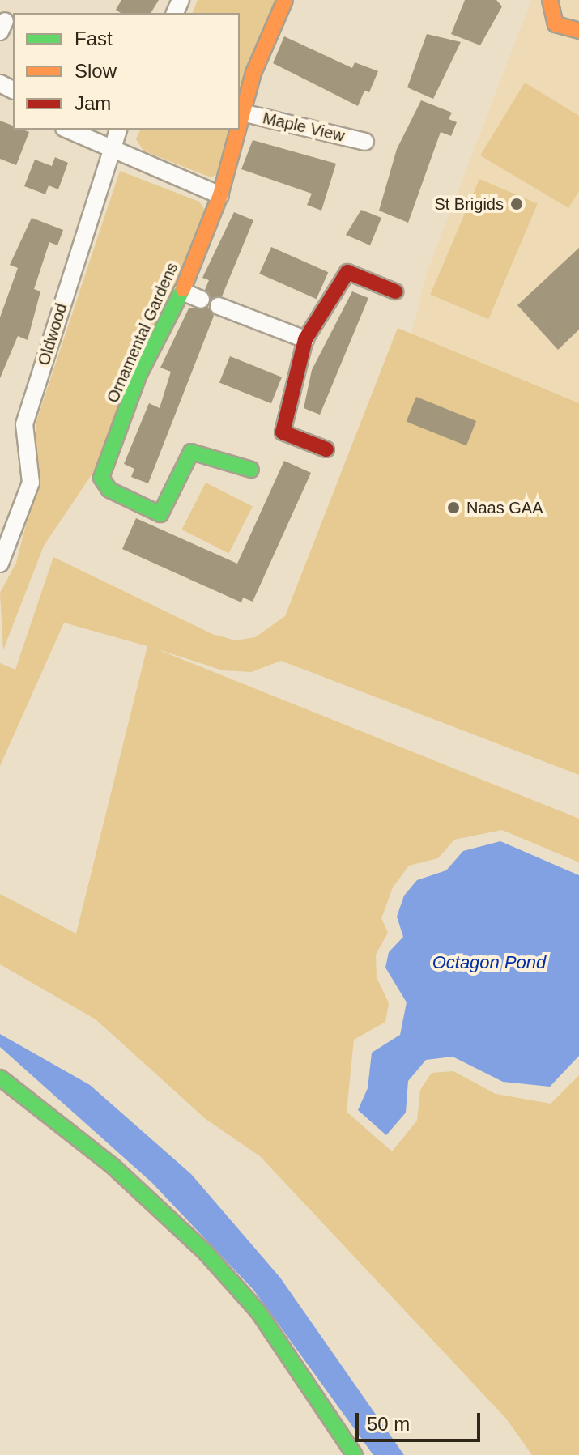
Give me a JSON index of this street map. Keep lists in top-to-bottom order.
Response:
{
  "streets": {
    "street": ["Maple View", "Ornamental Gardens", "Oldwood"]
  },
  "crossings": [
    ["Maple View", "Ornamental Gardens"]
  ],
  "water": ["Octagon Pond"],
  "places": ["St Brigids", "Naas GAA"],
  "legend": ["Fast", "Slow", "Jam"],
  "scale_bar": "50 m"
}
